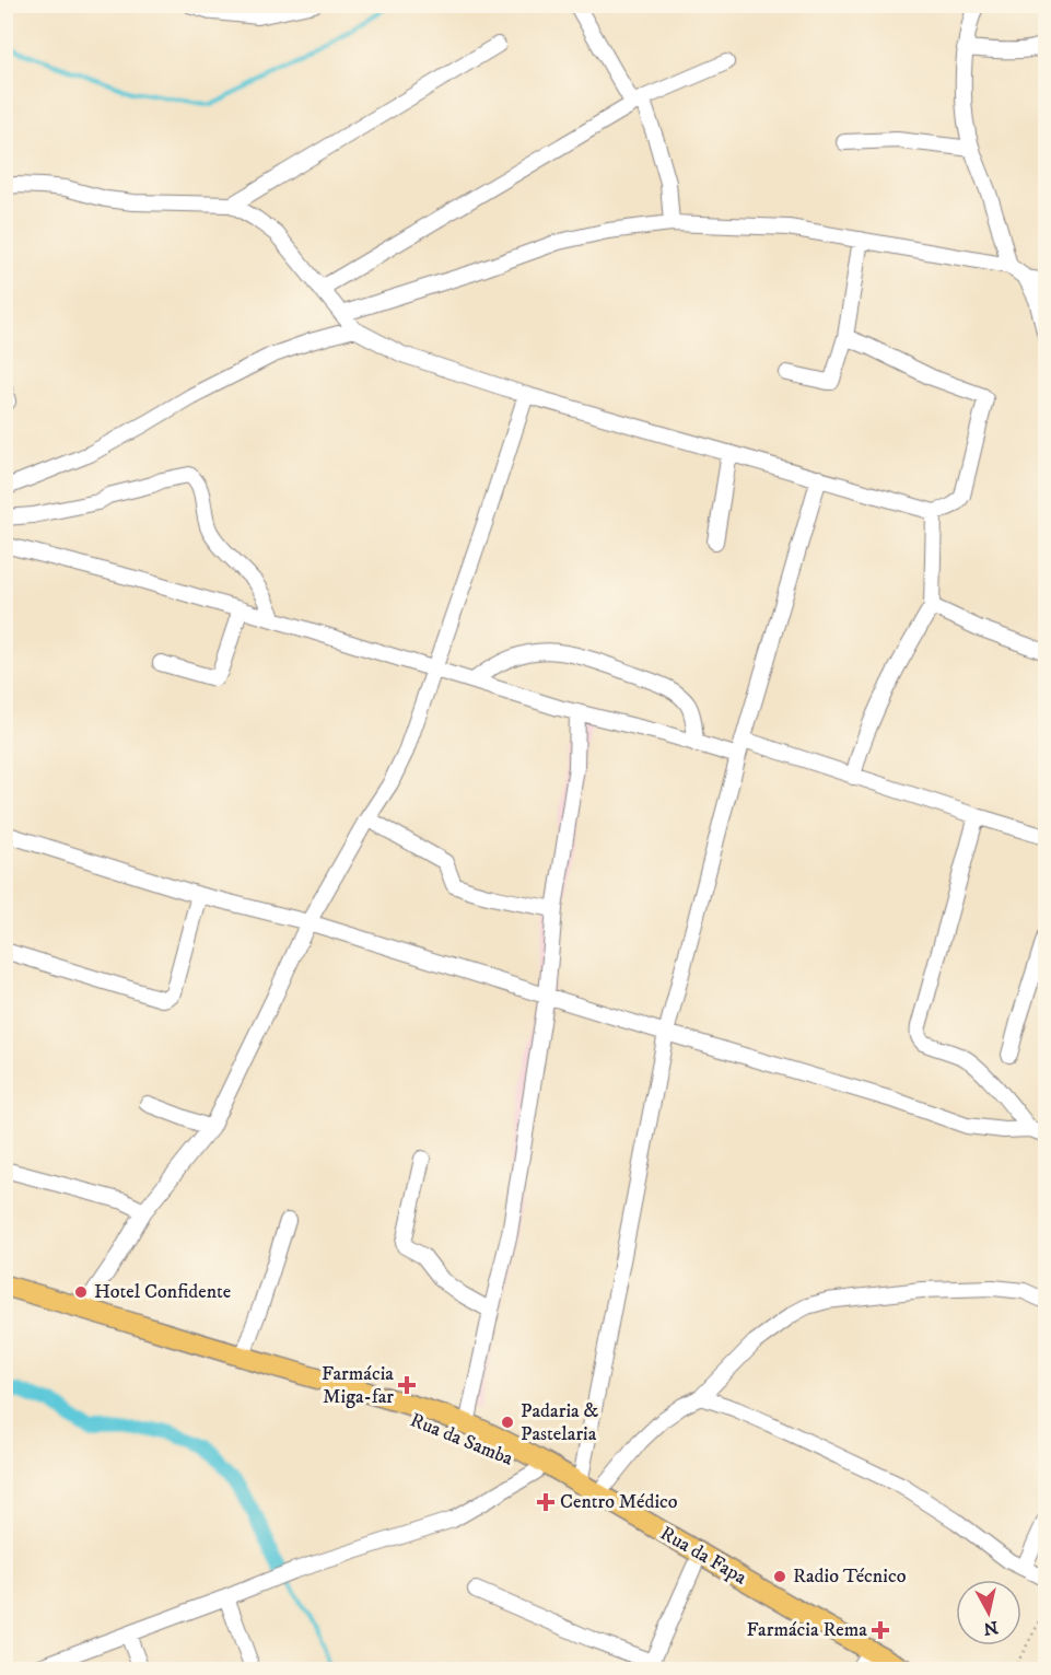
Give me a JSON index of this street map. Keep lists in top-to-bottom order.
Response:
{
  "streets": {
    "main road": ["Rua da Samba", "Rua da Fapa"]
  },
  "crossings": [
    ["Rua da Samba", "Rua da Fapa"]
  ],
  "places": {
    "other": ["Hotel Confidente", "Padaria & Pastelaria", "Radio Técnico"],
    "health": ["Farmácia Miga-far", "Centro Médico", "Farmácia Rema"]
  },
  "north": "bottom"
}
